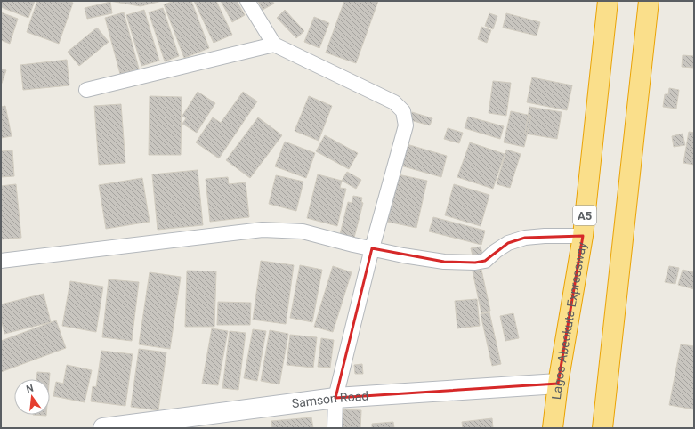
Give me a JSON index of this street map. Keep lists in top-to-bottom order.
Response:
{
  "streets": {
    "highway": ["A5", "Lagos-Abeokuta Expressway"],
    "street": ["Samson Road"]
  },
  "crossings": [
    ["Lagos-Abeokuta Expressway", "Samson Road"]
  ],
  "north": "top"
}
